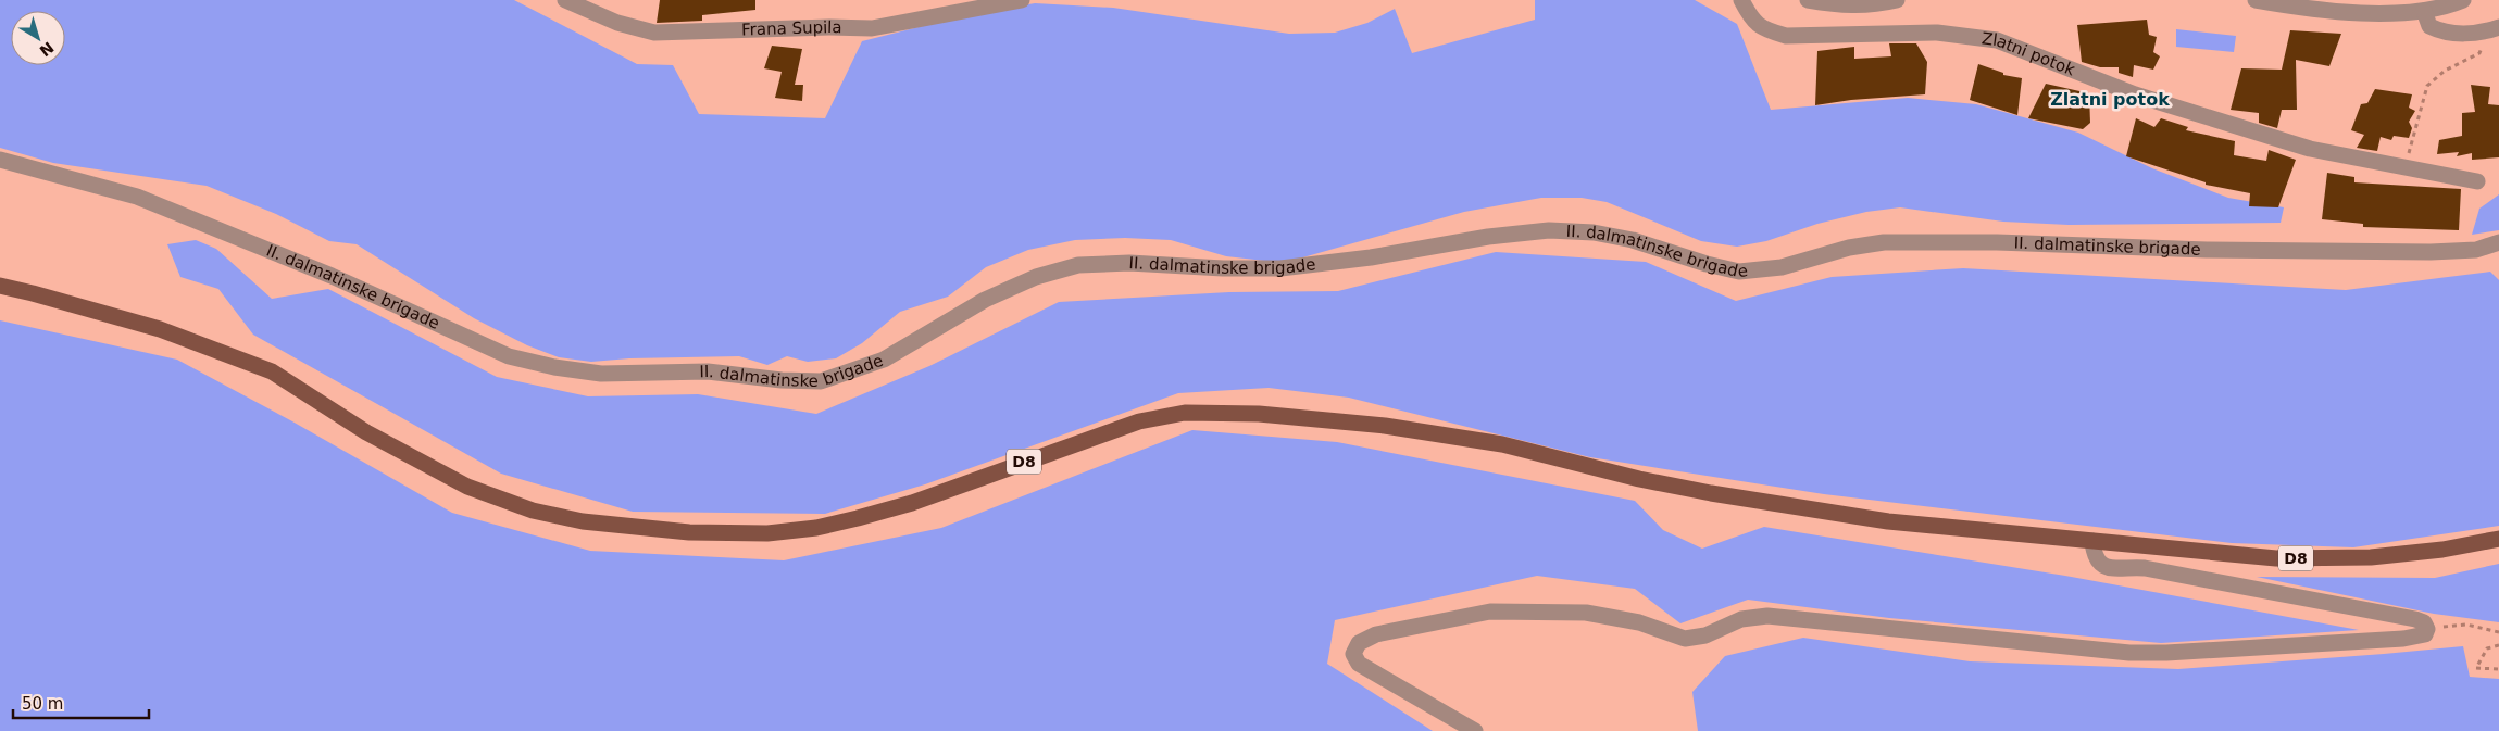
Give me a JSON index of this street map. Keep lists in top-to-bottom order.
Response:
{
  "streets": {
    "main road": ["D8"],
    "street": ["Frana Supila", "Zlatni potok", "II. dalmatinske brigade"]
  },
  "districts": ["Zlatni potok"],
  "scale_bar": "50 m",
  "north": "bottom right"
}
